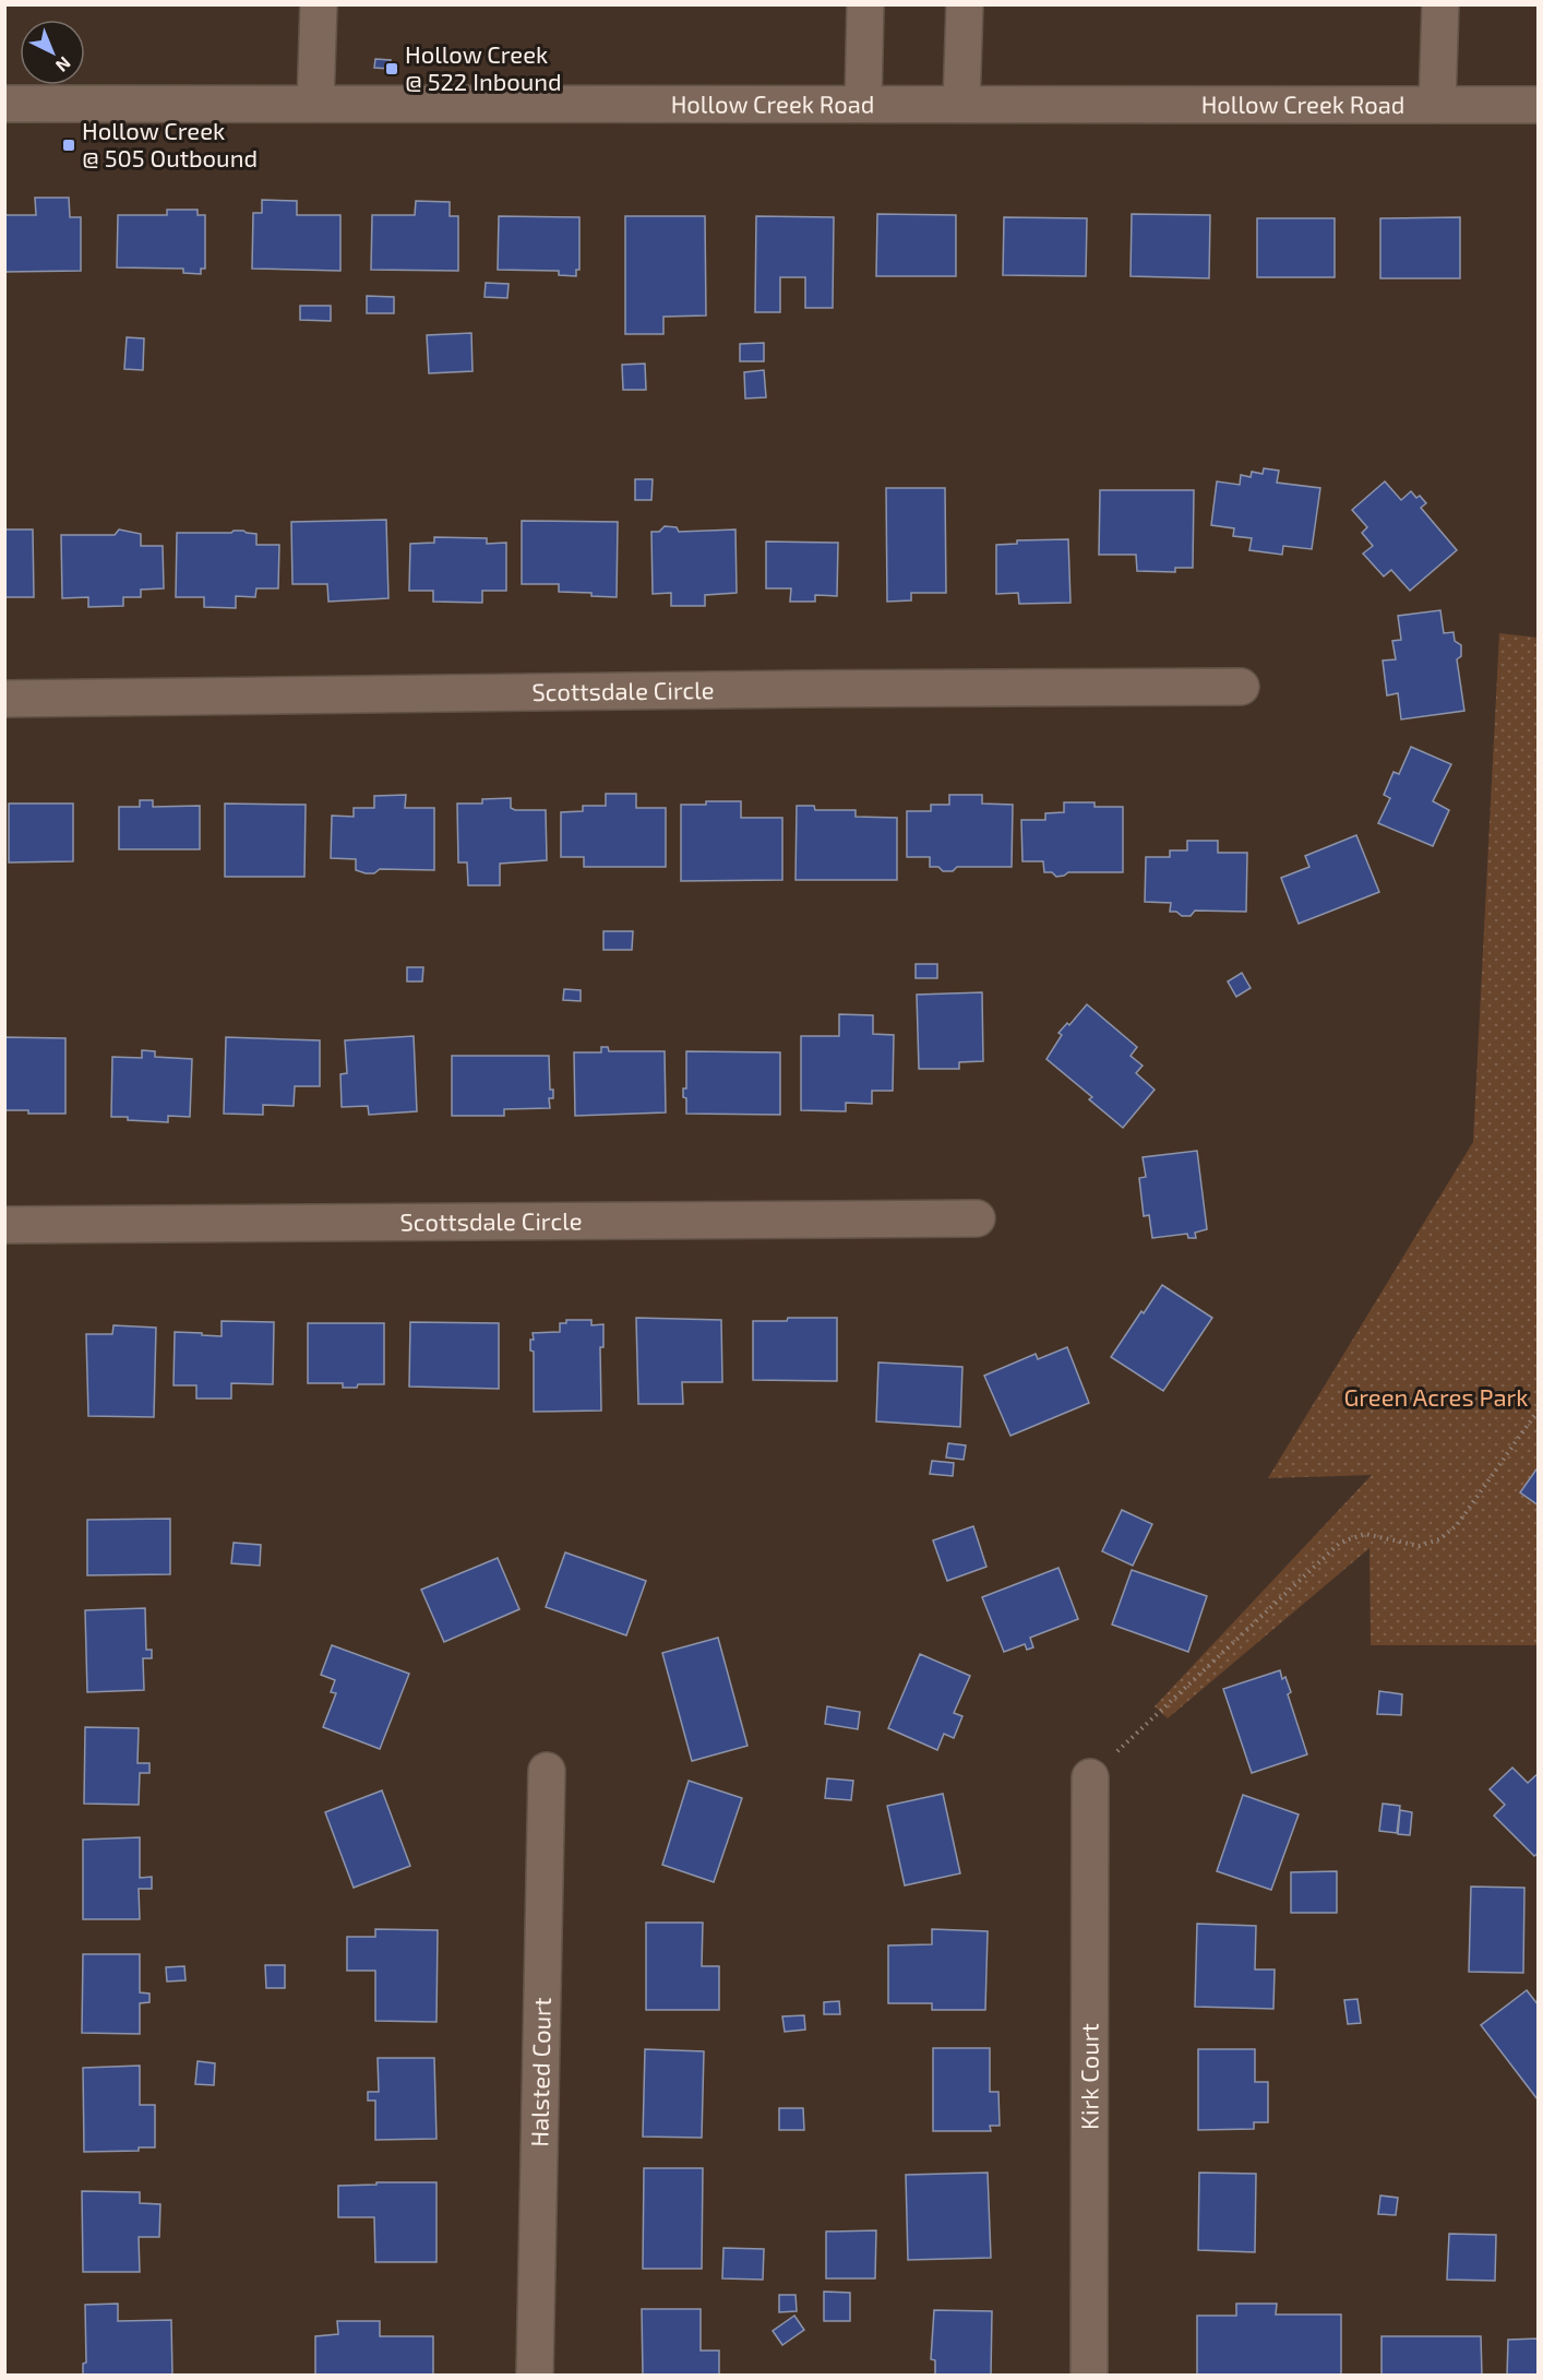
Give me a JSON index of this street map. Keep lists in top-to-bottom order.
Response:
{
  "streets": {
    "street": [
      "Hollow Creek Road",
      "Scottsdale Circle",
      "Halsted Court",
      "Kirk Court"
    ]
  },
  "parks": ["Green Acres Park"],
  "places": {
    "transit": ["Hollow Creek @ 522 Inbound", "Hollow Creek @ 505 Outbound"]
  },
  "north": "bottom right"
}
